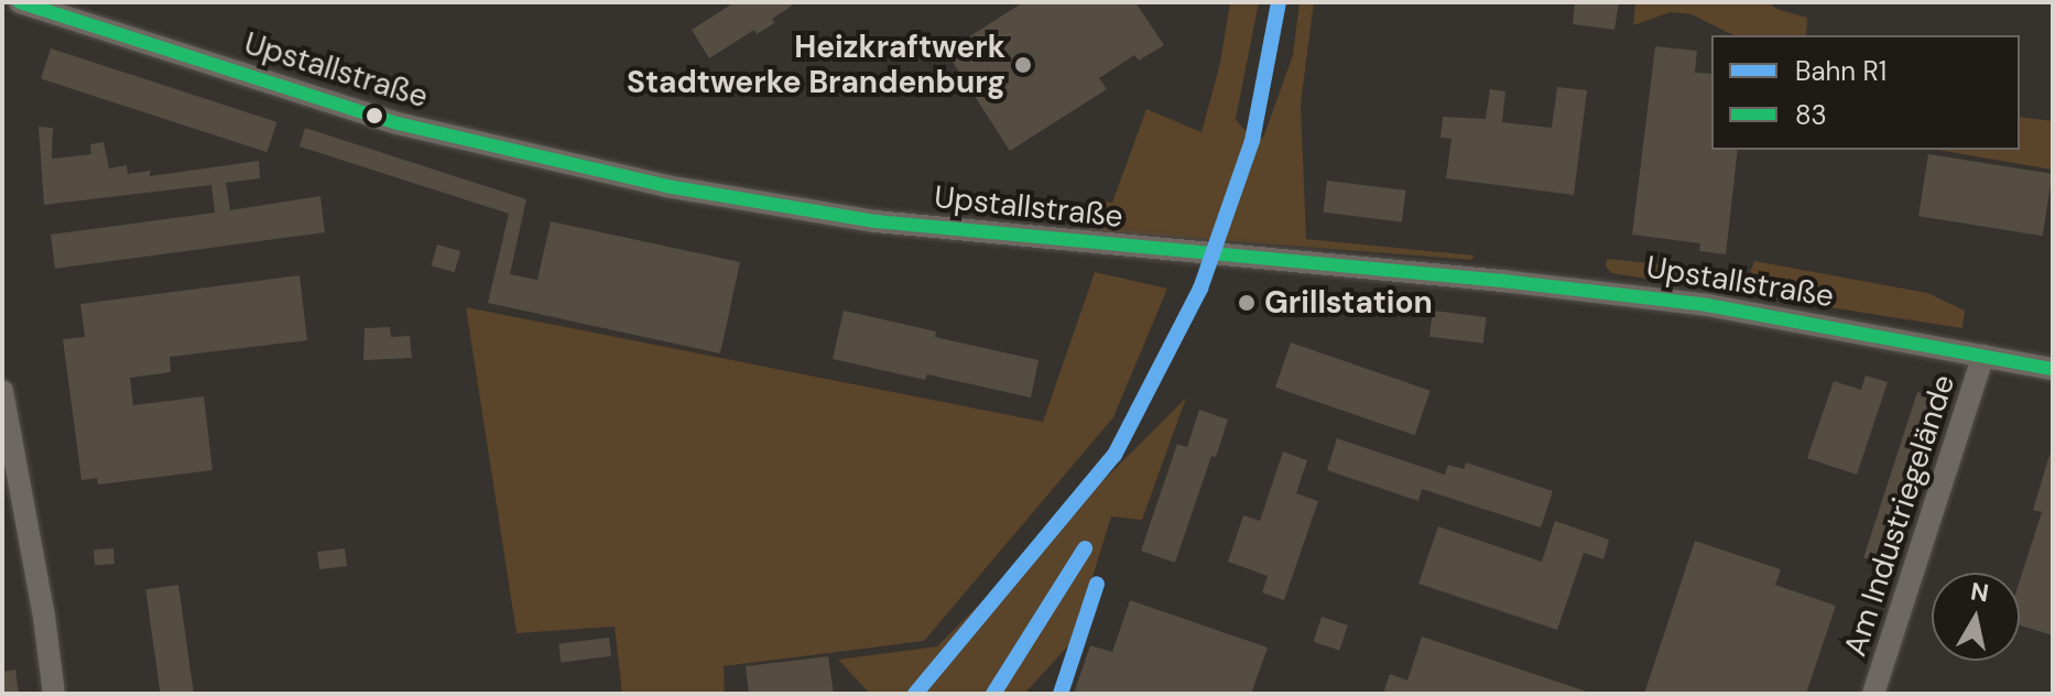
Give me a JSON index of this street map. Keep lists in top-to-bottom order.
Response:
{
  "streets": {
    "street": ["Upstallstraße", "Am Industriegelände"]
  },
  "crossings": [
    ["Upstallstraße", "Am Industriegelände"]
  ],
  "places": ["Heizkraftwerk Stadtwerke Brandenburg", "Grillstation"],
  "lines": ["rail line R1", "transit line 83"],
  "legend": ["Bahn R1", "83"],
  "north": "top"
}
